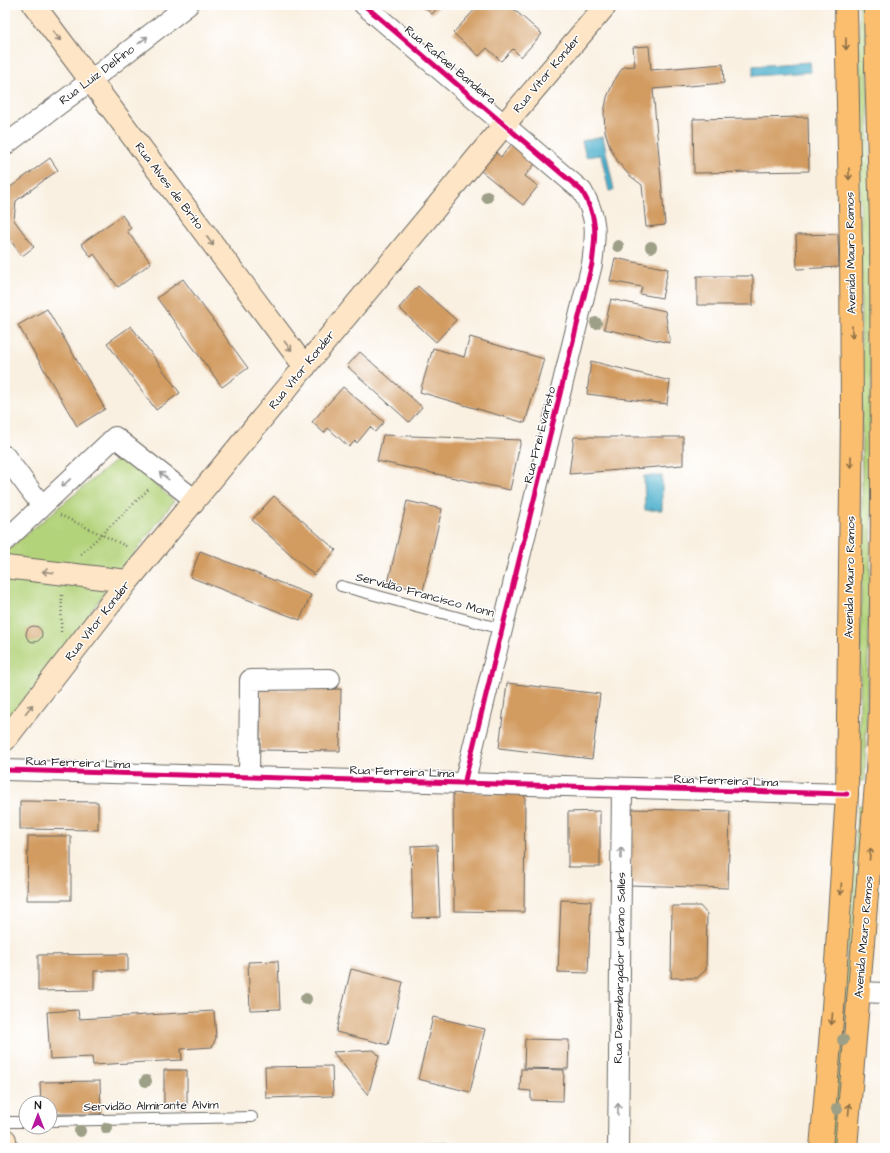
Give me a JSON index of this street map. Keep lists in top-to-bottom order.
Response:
{
  "streets": {
    "main road": ["Rua Vitor Konder", "Rua Alves de Brito", "Avenida Mauro Ramos"],
    "street": [
      "Rua Rafael Bandeira",
      "Rua Luiz Delfino",
      "Rua Frei Evaristo",
      "Rua Ferreira Lima",
      "Rua Desembargador Urbano Salles"
    ],
    "lane": ["Servidão Francisco Monn", "Servidão Almirante Alvim"]
  },
  "crossings": [
    ["Rua Rafael Bandeira", "Rua Vitor Konder"],
    ["Rua Rafael Bandeira", "Rua Frei Evaristo"],
    ["Rua Vitor Konder", "Rua Alves de Brito"],
    ["Rua Vitor Konder", "Rua Frei Evaristo"],
    ["Rua Luiz Delfino", "Rua Alves de Brito"],
    ["Avenida Mauro Ramos", "Rua Ferreira Lima"],
    ["Rua Frei Evaristo", "Servidão Francisco Monn"],
    ["Rua Frei Evaristo", "Rua Ferreira Lima"],
    ["Rua Ferreira Lima", "Rua Desembargador Urbano Salles"]
  ],
  "one_way": ["Rua Luiz Delfino", "Rua Alves de Brito", "Rua Desembargador Urbano Salles"],
  "north": "top"
}
